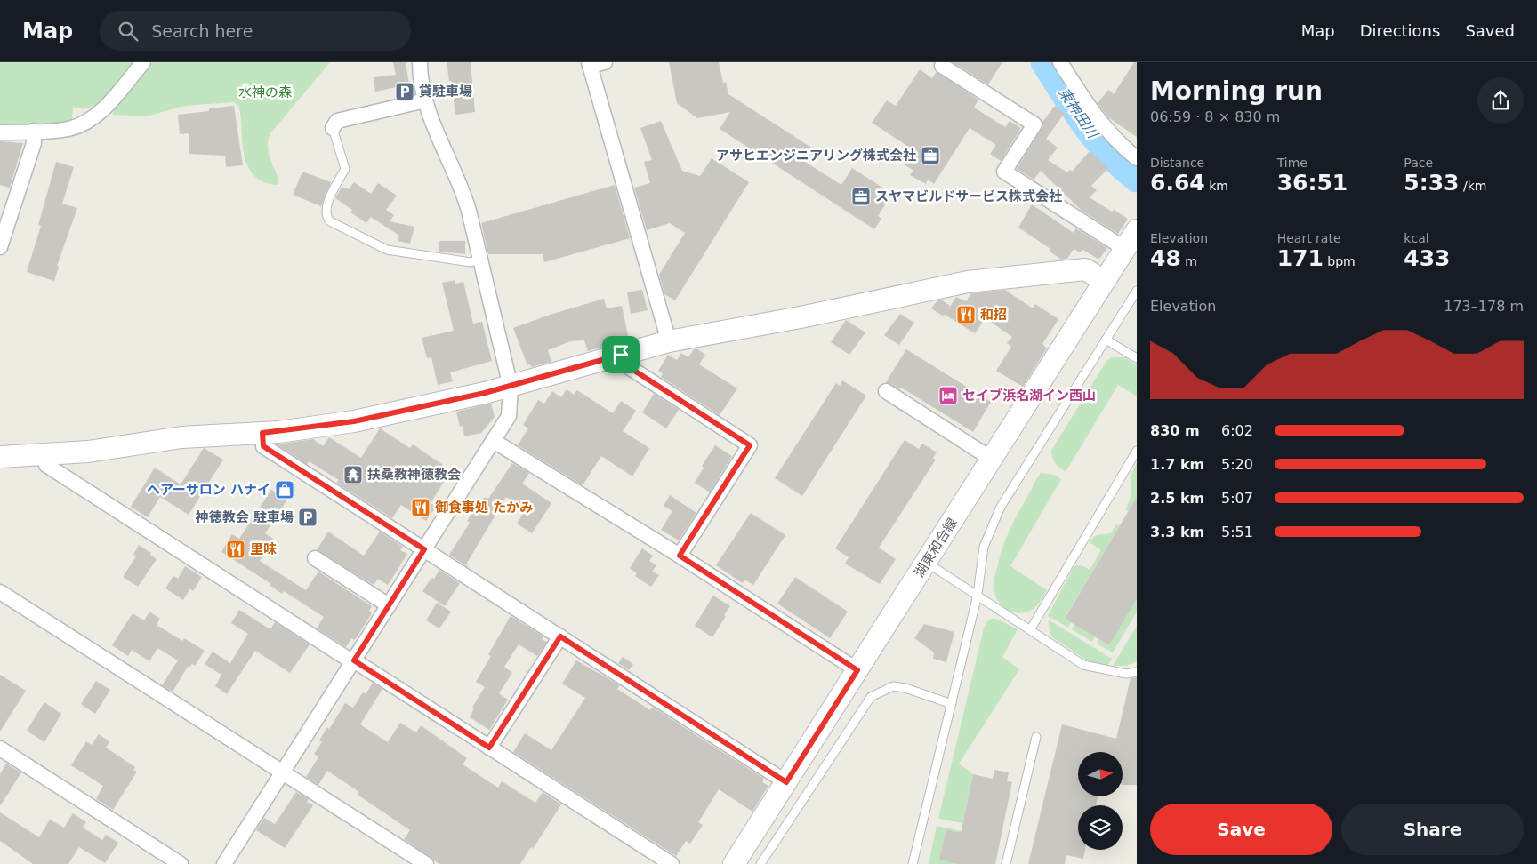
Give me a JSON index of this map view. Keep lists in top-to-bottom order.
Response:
{
  "streets": {
    "street": ["湖東和合線"]
  },
  "water": ["東神田川"],
  "parks": ["水神の森"],
  "places": {
    "parking": ["貸駐車場", "神徳教会 駐車場"],
    "office": ["アサヒエンジニアリング株式会社", "スヤマビルドサービス株式会社"],
    "restaurant": ["和招", "御食事処 たかみ", "里味"],
    "hotel": ["セイブ浜名湖イン西山"],
    "temple": ["扶桑教神徳教会"],
    "shop": ["ヘアーサロン ハナイ"]
  },
  "north": "right",
  "page": {
    "header": "Map",
    "search": "Search here",
    "nav": ["Map", "Directions", "Saved"],
    "heading": ["Morning run", "06:59 · 8 × 830 m"],
    "stats": [
      ["Distance", "6.64 km"],
      ["Time", "36:51"],
      ["Pace", "5:33 /km"],
      ["Elevation", "48 m"],
      ["Heart rate", "171 bpm"],
      ["kcal", "433"]
    ],
    "chart": ["Elevation", "173–178 m"],
    "list": [
      {
        "name": "830 m",
        "note": "6:02"
      },
      {
        "name": "1.7 km",
        "note": "5:20"
      },
      {
        "name": "2.5 km",
        "note": "5:07"
      },
      {
        "name": "3.3 km",
        "note": "5:51"
      }
    ],
    "buttons": ["Save", "Share"]
  }
}
